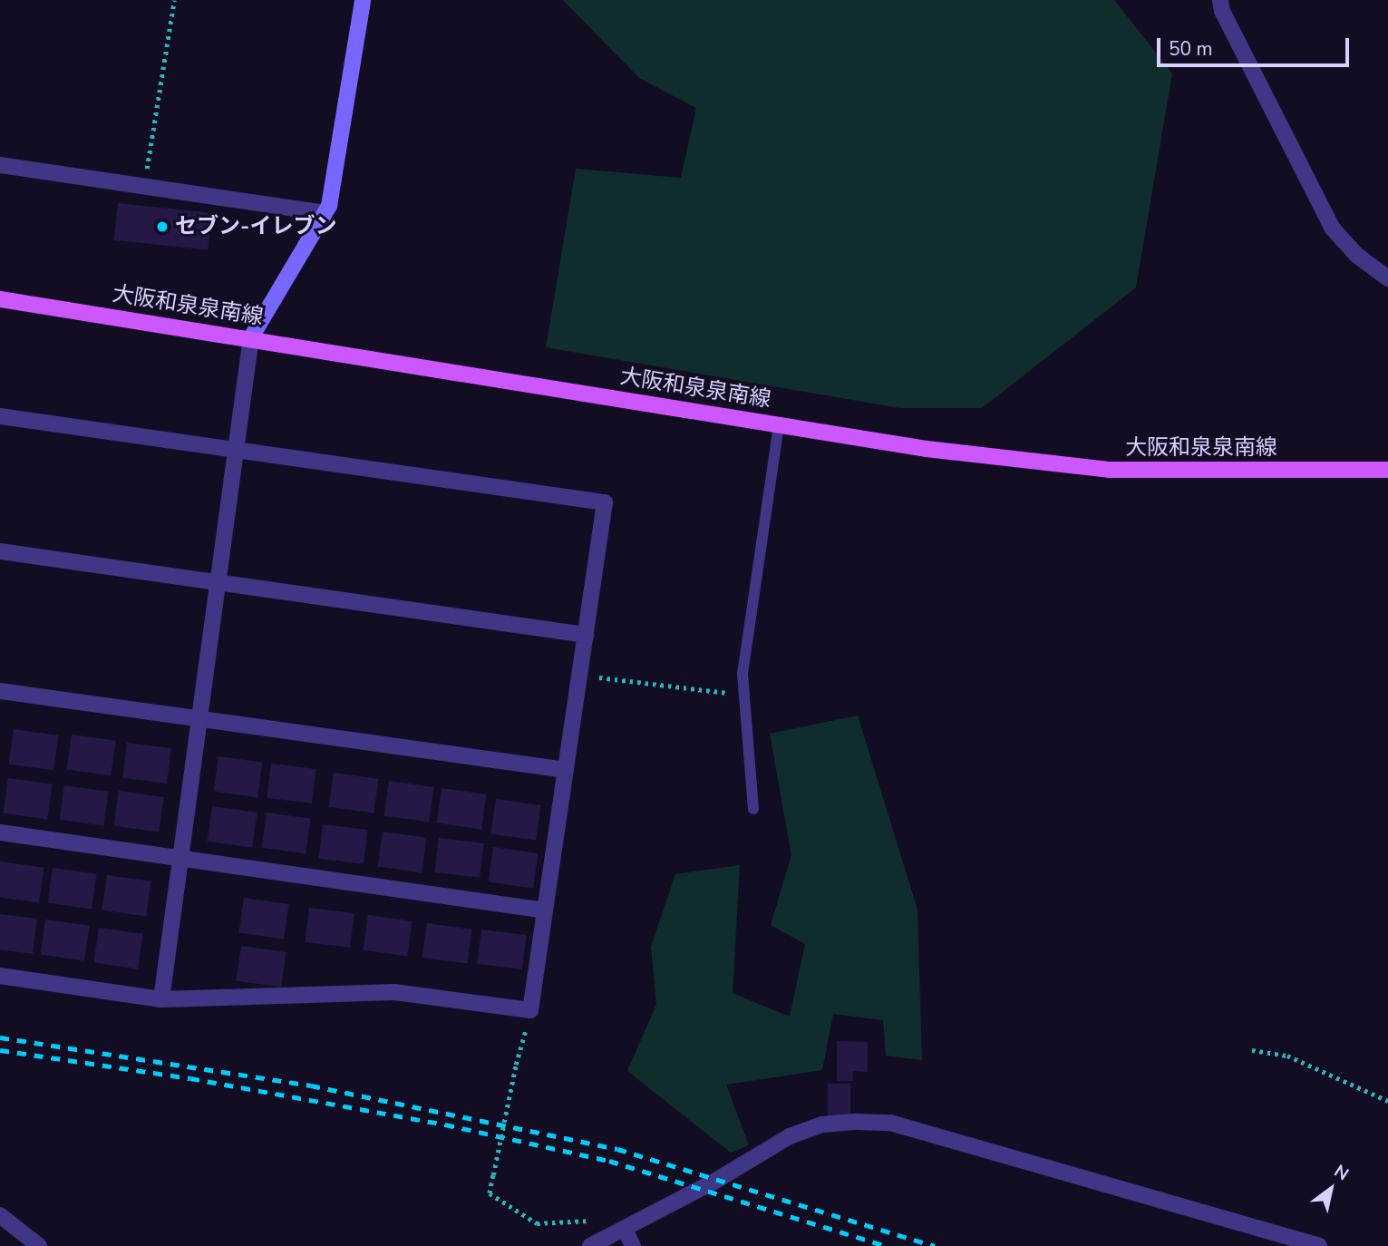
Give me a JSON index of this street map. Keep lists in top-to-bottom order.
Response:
{
  "streets": {
    "main road": ["大阪和泉泉南線"]
  },
  "places": ["セブン-イレブン"],
  "scale_bar": "50 m",
  "north": "top right"
}
